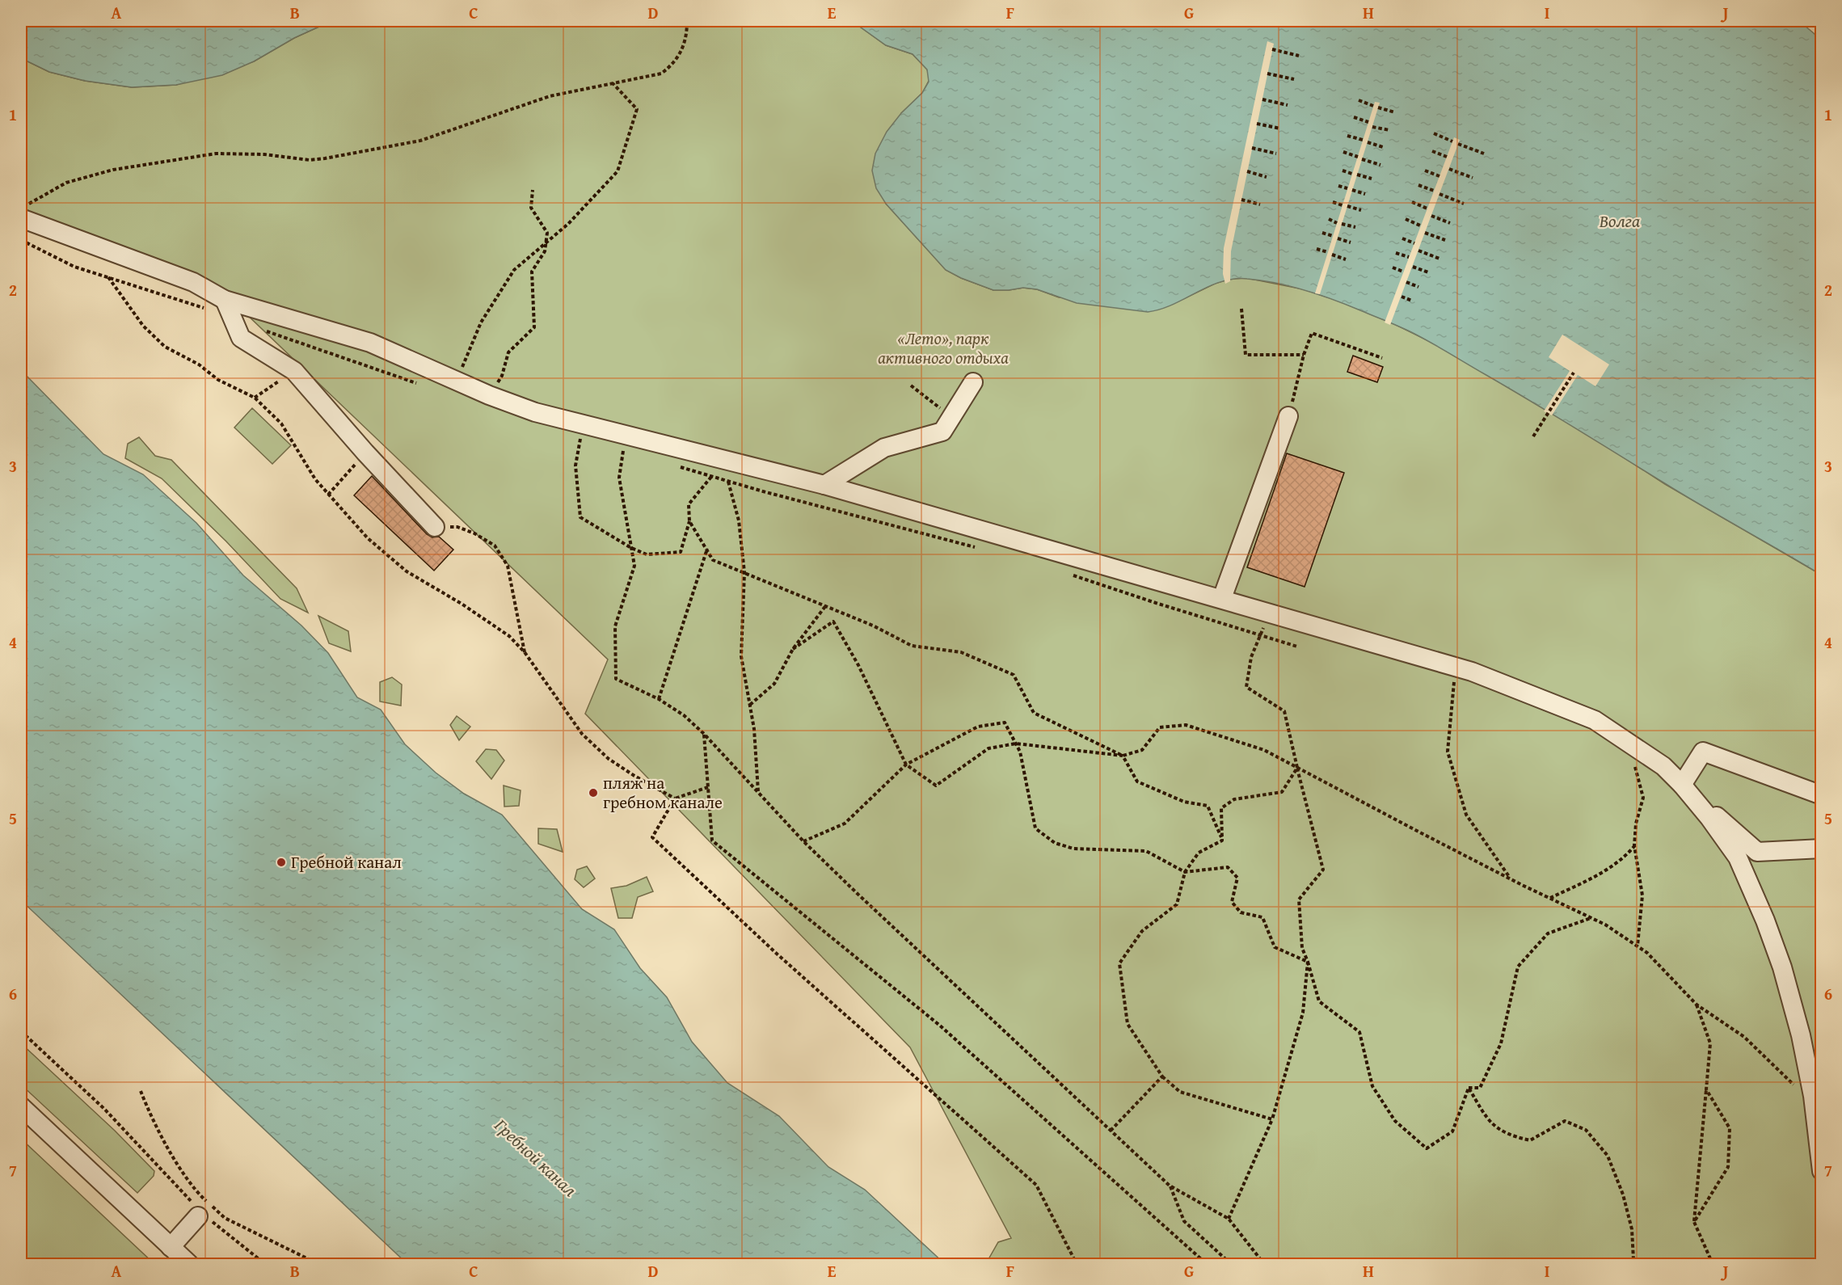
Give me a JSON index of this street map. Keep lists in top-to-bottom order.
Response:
{
  "water": ["Волга", "Гребной канал"],
  "parks": ["«Лето», парк активного отдыха"],
  "places": ["пляж на гребном канале", "Гребной канал"],
  "grid": {
    "columns": [
      "A",
      "B",
      "C",
      "D",
      "E",
      "F",
      "G",
      "H",
      "I",
      "J"
    ],
    "rows": [
      "1",
      "2",
      "3",
      "4",
      "5",
      "6",
      "7"
    ]
  }
}
